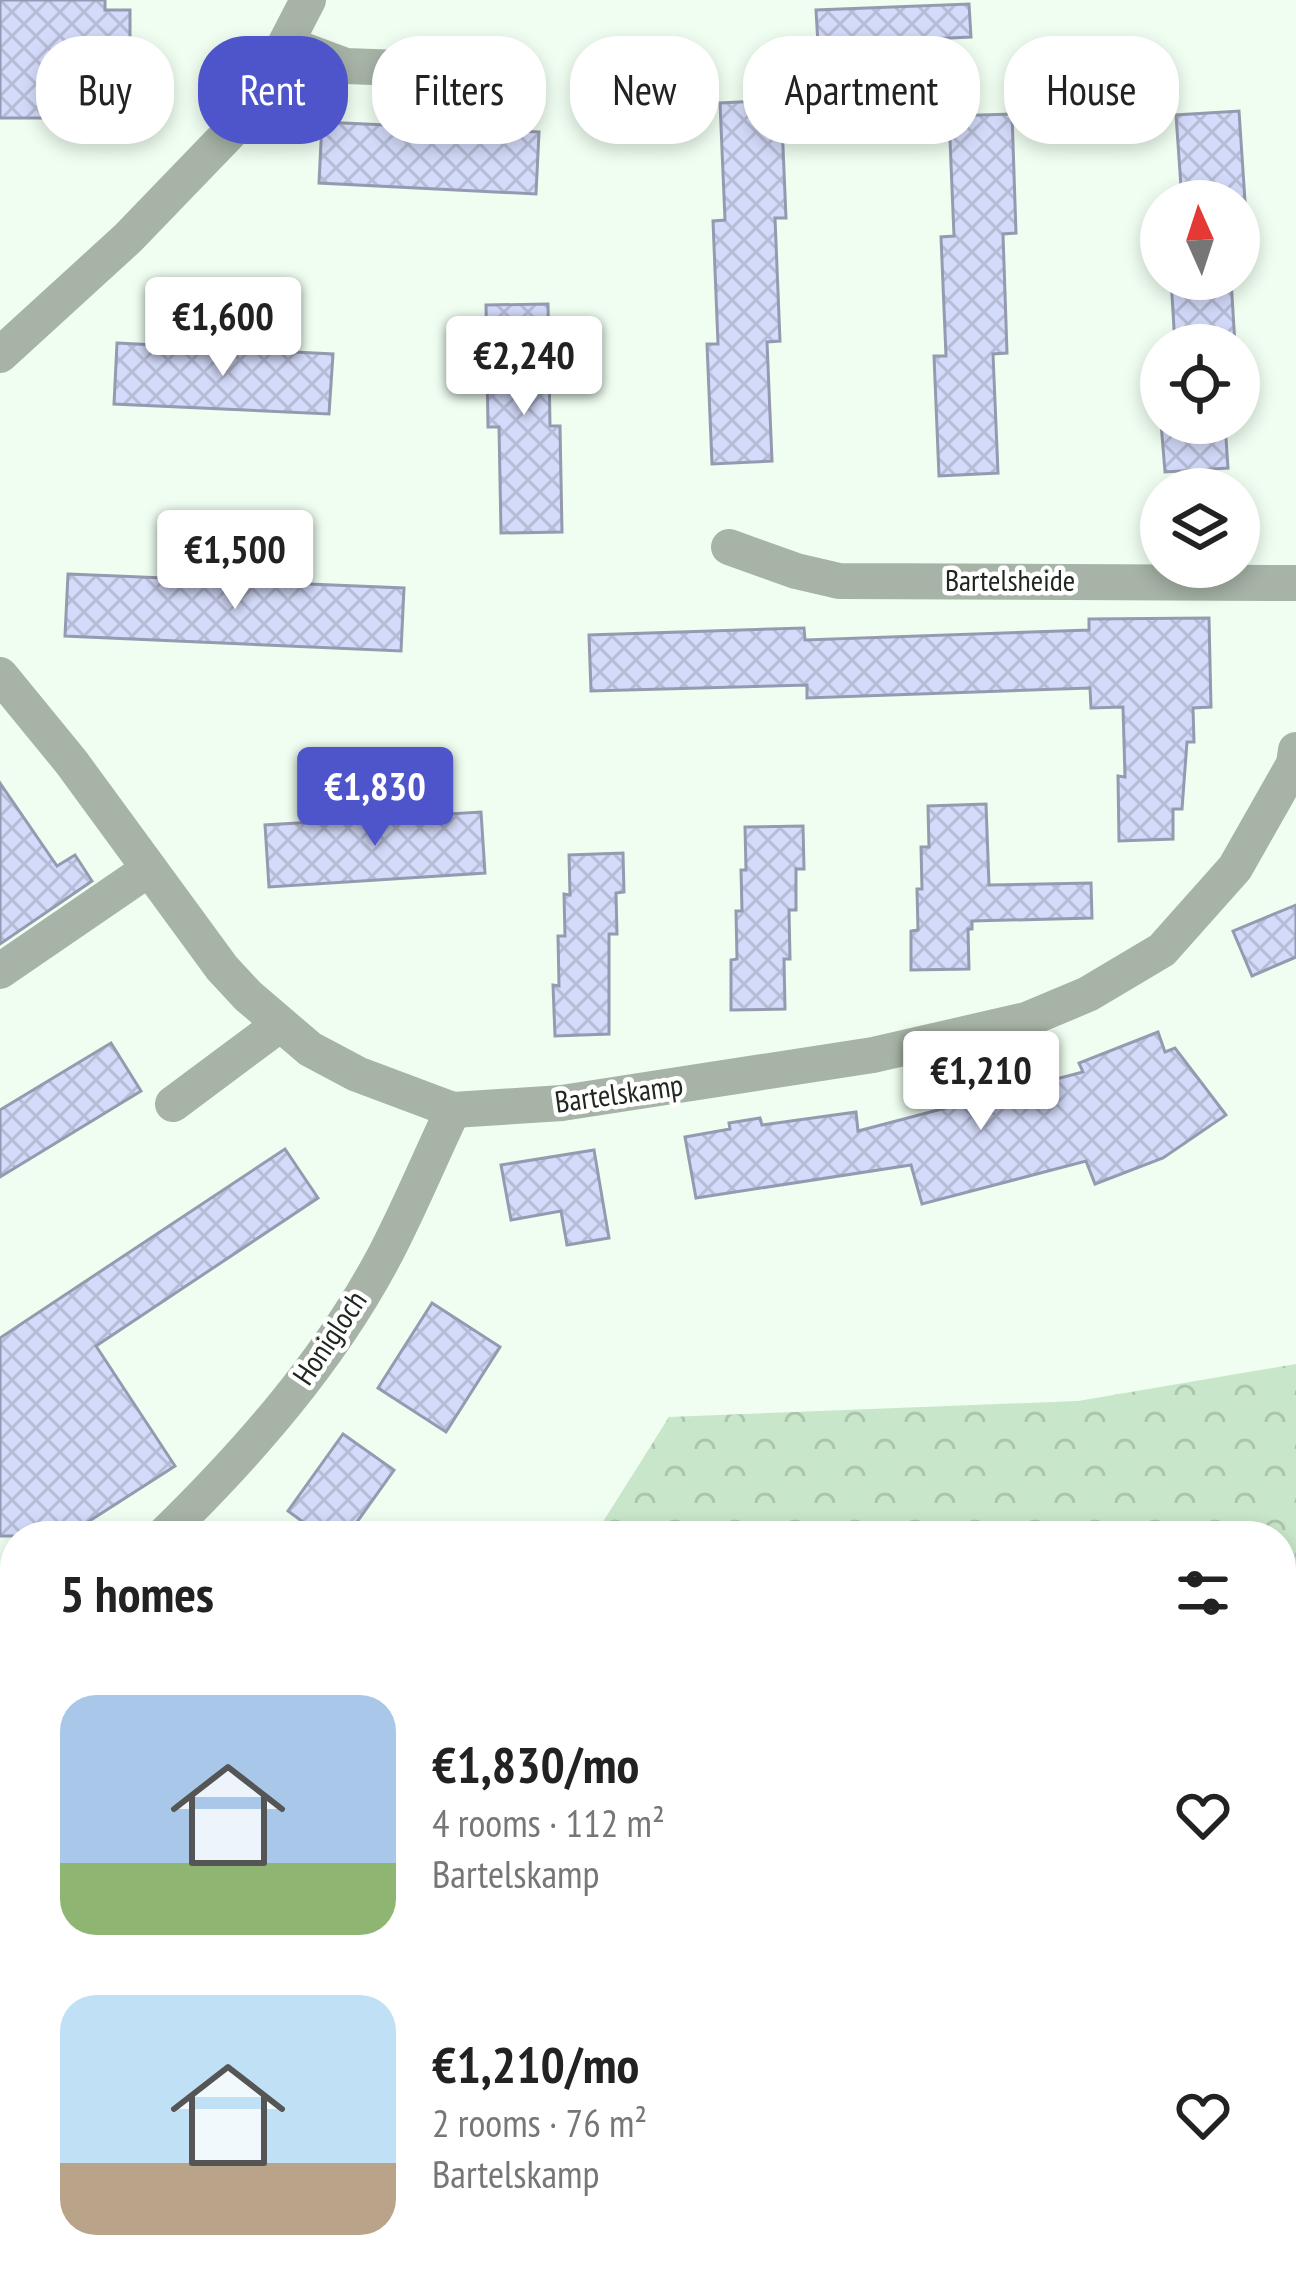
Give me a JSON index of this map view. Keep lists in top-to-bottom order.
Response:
{
  "streets": {
    "street": ["Bartelsheide", "Bartelskamp", "Honigloch"]
  },
  "crossings": [
    ["Bartelskamp", "Honigloch"]
  ],
  "north": "top",
  "page": {
    "chip": [
      "Buy",
      "Rent",
      "Filters",
      "New",
      "Apartment",
      "House"
    ],
    "price": [
      "€1,600",
      "€2,240",
      "€1,500",
      "€1,830",
      "€1,210"
    ],
    "heading": "5 homes",
    "list": [
      {
        "name": "€1,830/mo",
        "note": "4 rooms · 112 m² · Bartelskamp"
      },
      {
        "name": "€1,210/mo",
        "note": "2 rooms · 76 m² · Bartelskamp"
      }
    ]
  }
}
